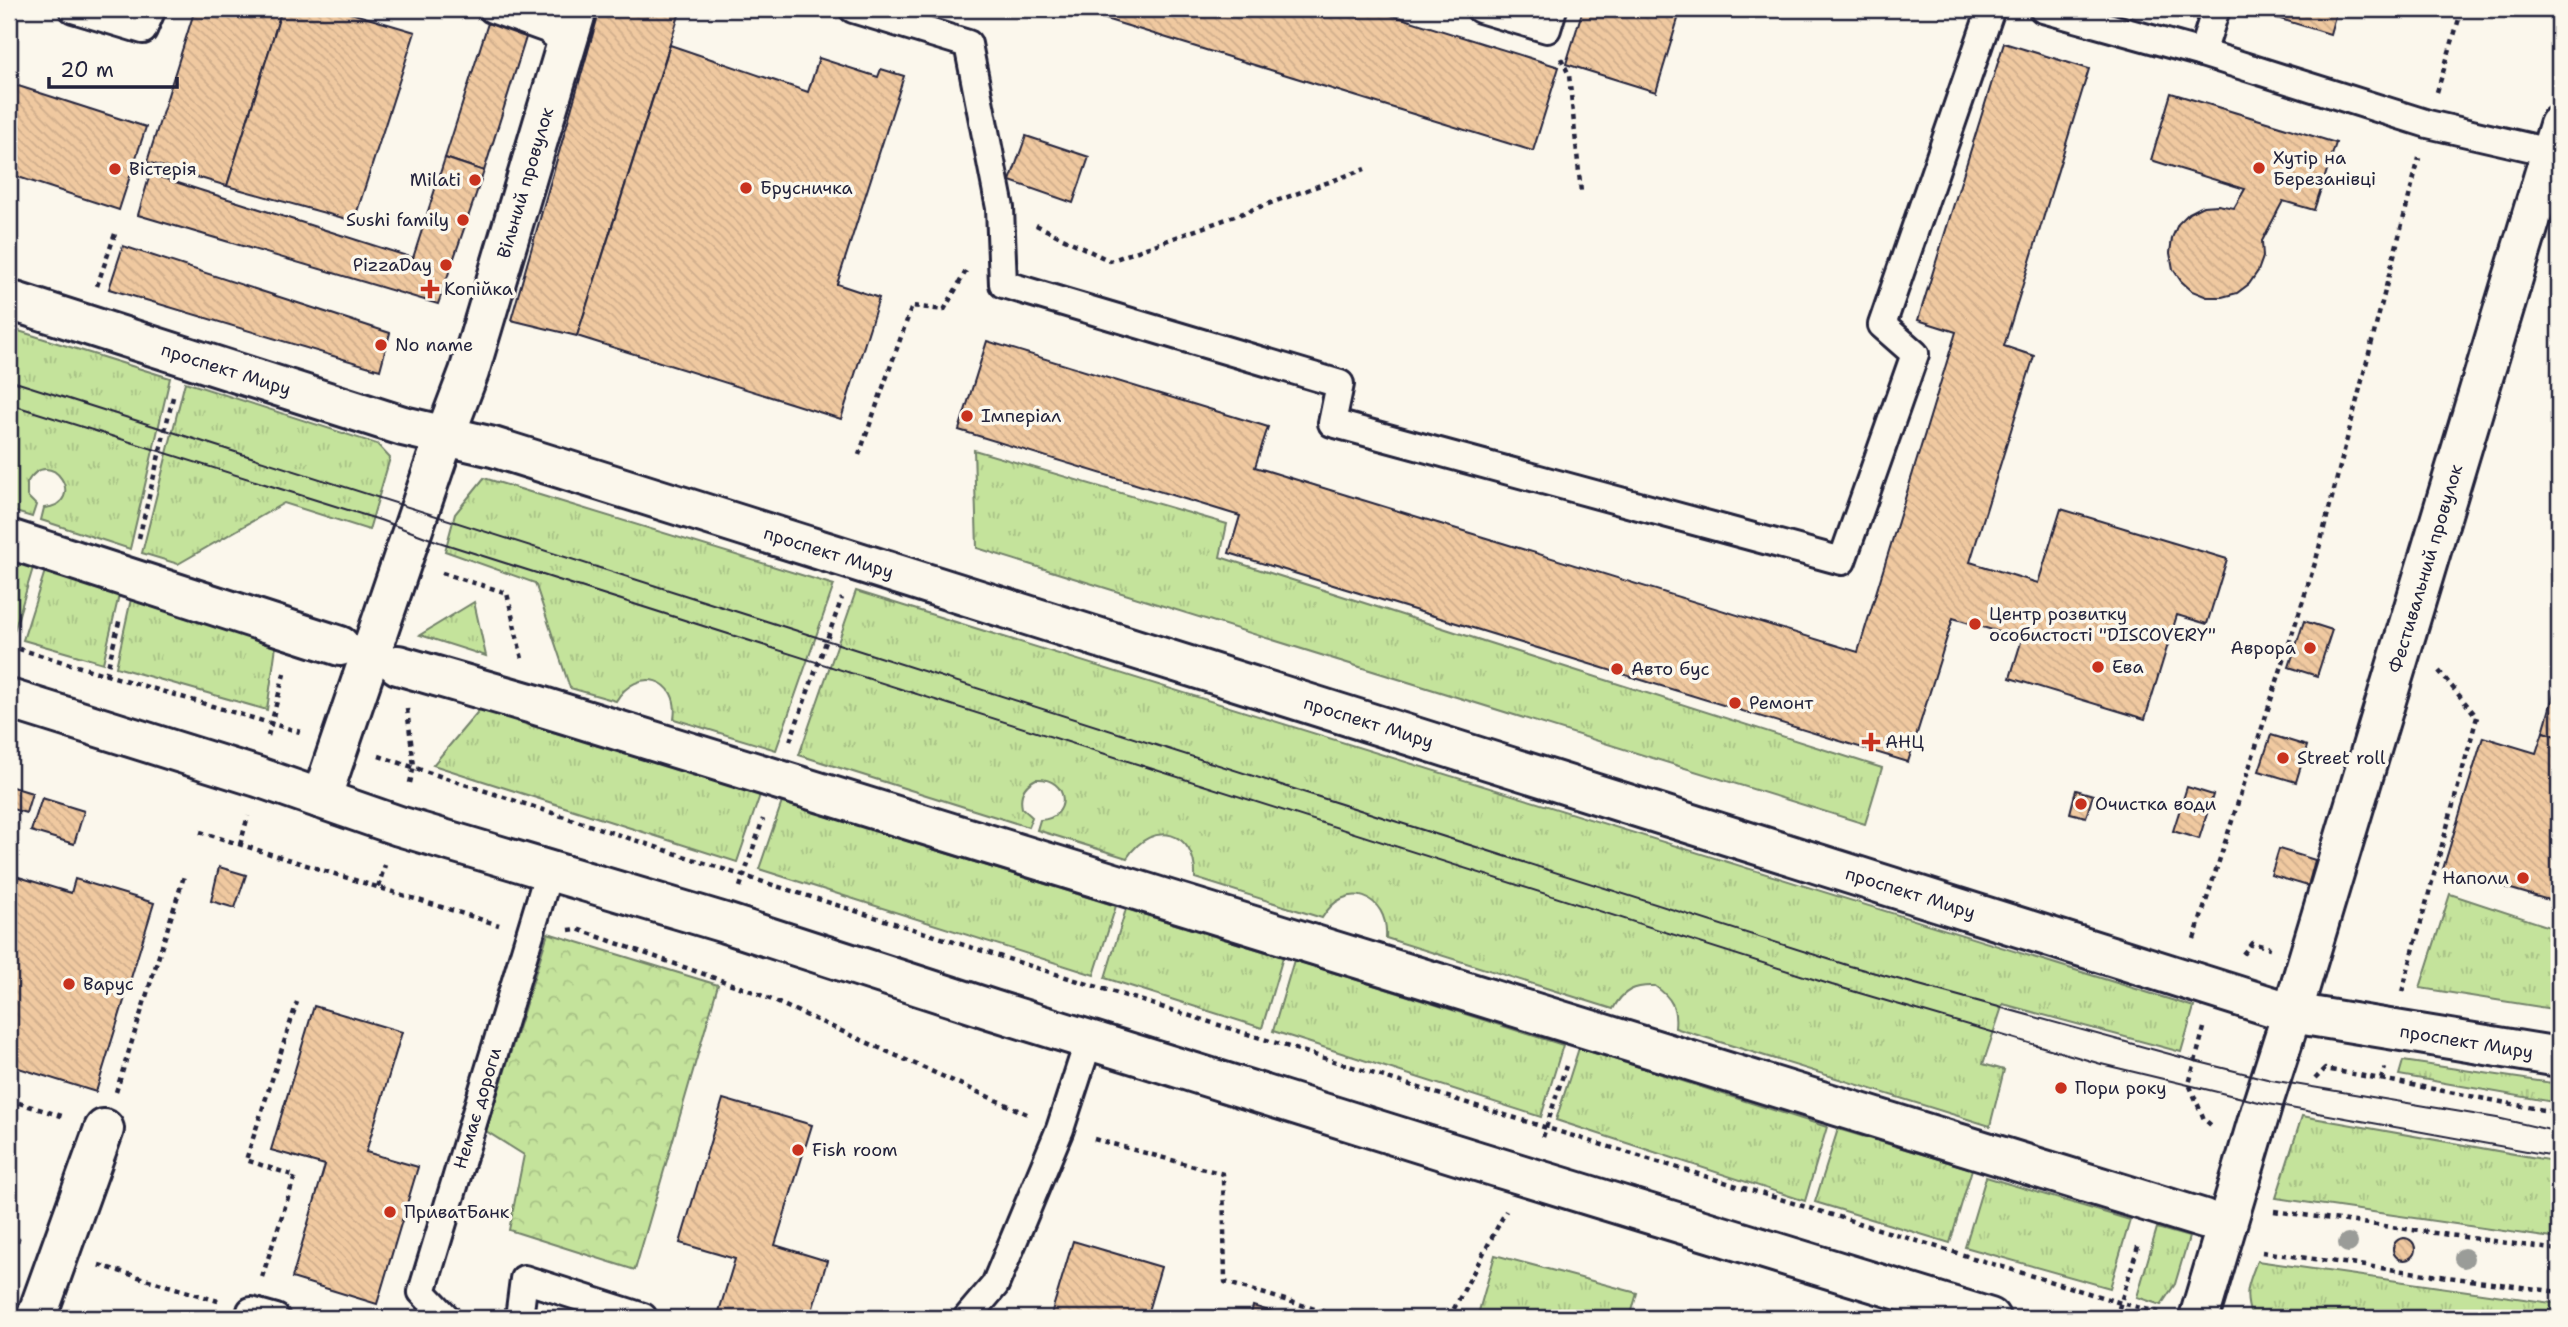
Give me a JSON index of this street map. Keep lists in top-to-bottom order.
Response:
{
  "streets": {
    "street": ["Вільний провулок", "проспект Миру", "Фестивальний провулок"],
    "lane": ["Немає дороги"]
  },
  "crossings": [
    ["Вільний провулок", "проспект Миру"],
    ["проспект Миру", "Фестивальний провулок"]
  ],
  "places": {
    "other": [
      "Хутір на Березанівці",
      "Вістерія",
      "Milati",
      "Брусничка",
      "Sushi family",
      "PizzaDay",
      "No name",
      "Імперіал",
      "Центр розвитку особистості \"DISCOVERY\"",
      "Аврора",
      "Ева",
      "Авто бус",
      "Ремонт",
      "Street roll",
      "Очистка води",
      "Наполи",
      "Варус",
      "Пори року",
      "Fish room",
      "ПриватБанк"
    ],
    "health": ["Копійка", "АНЦ"]
  },
  "scale_bar": "20 m"
}
